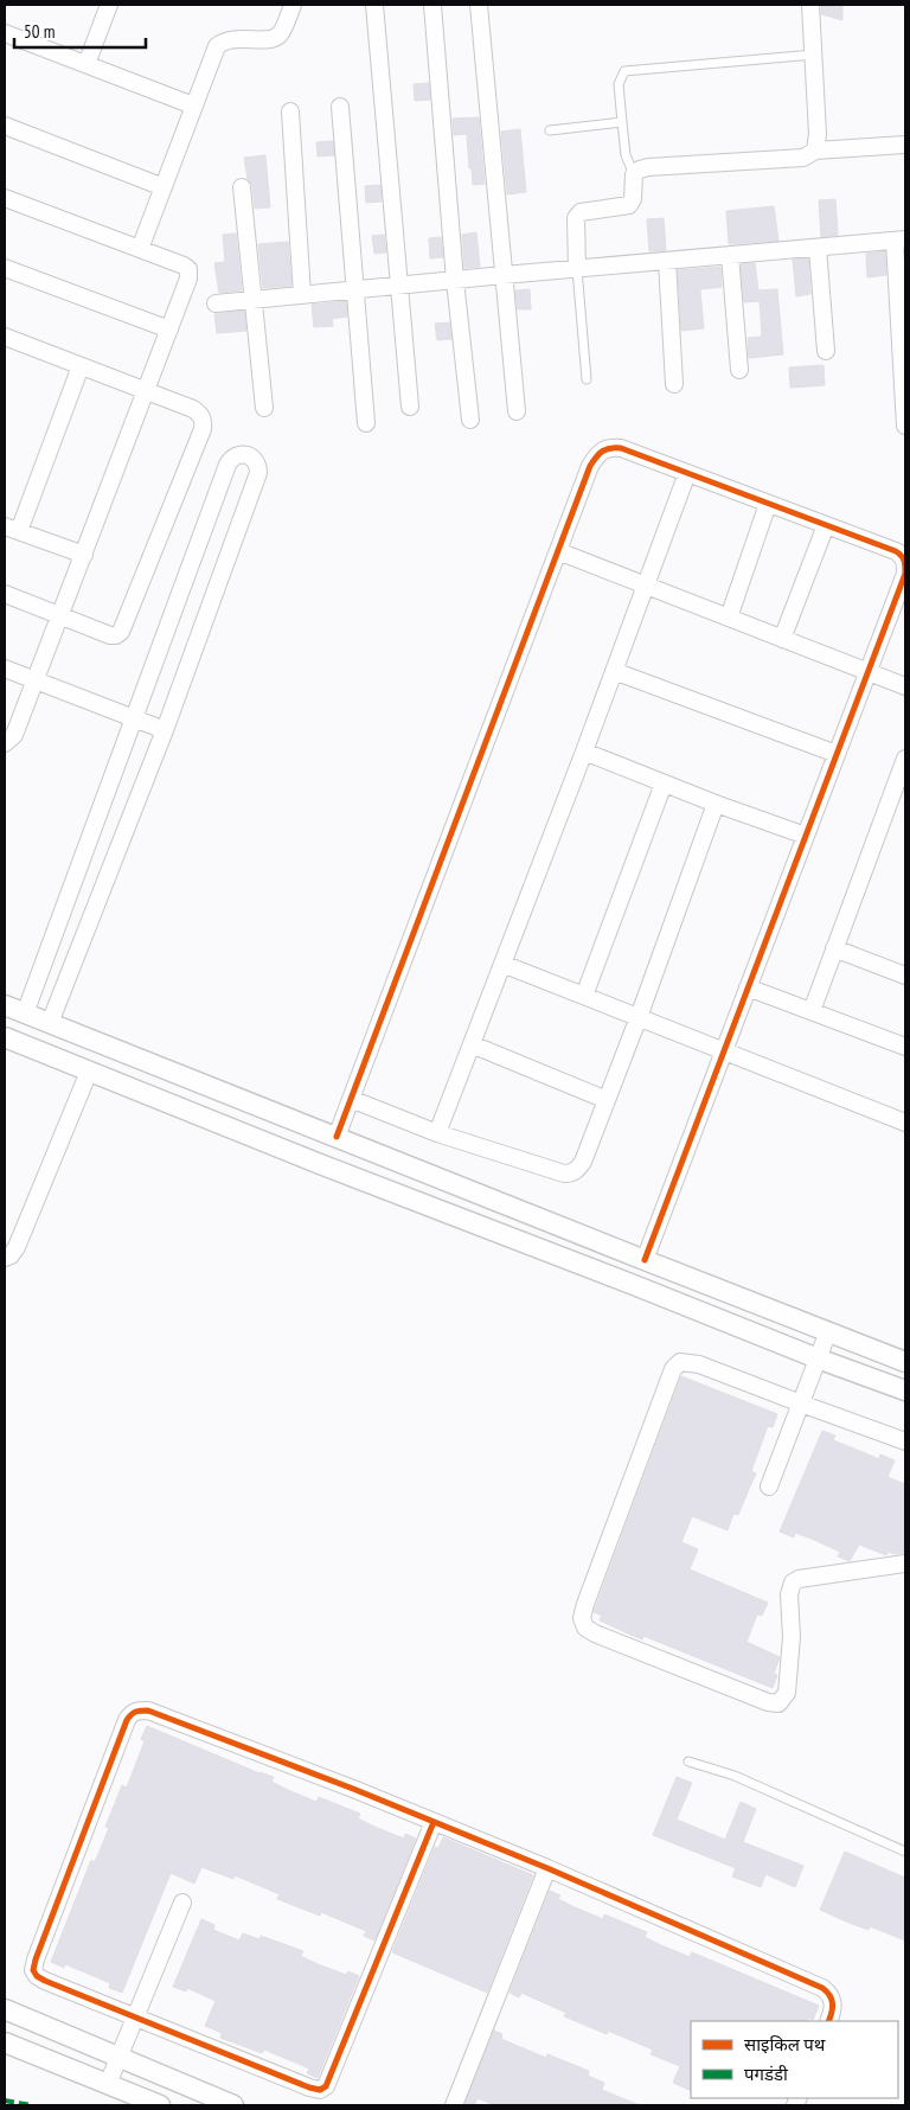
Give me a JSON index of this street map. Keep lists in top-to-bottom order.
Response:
{
  "legend": ["साइकिल पथ", "पगडंडी"],
  "scale_bar": "50 m"
}
